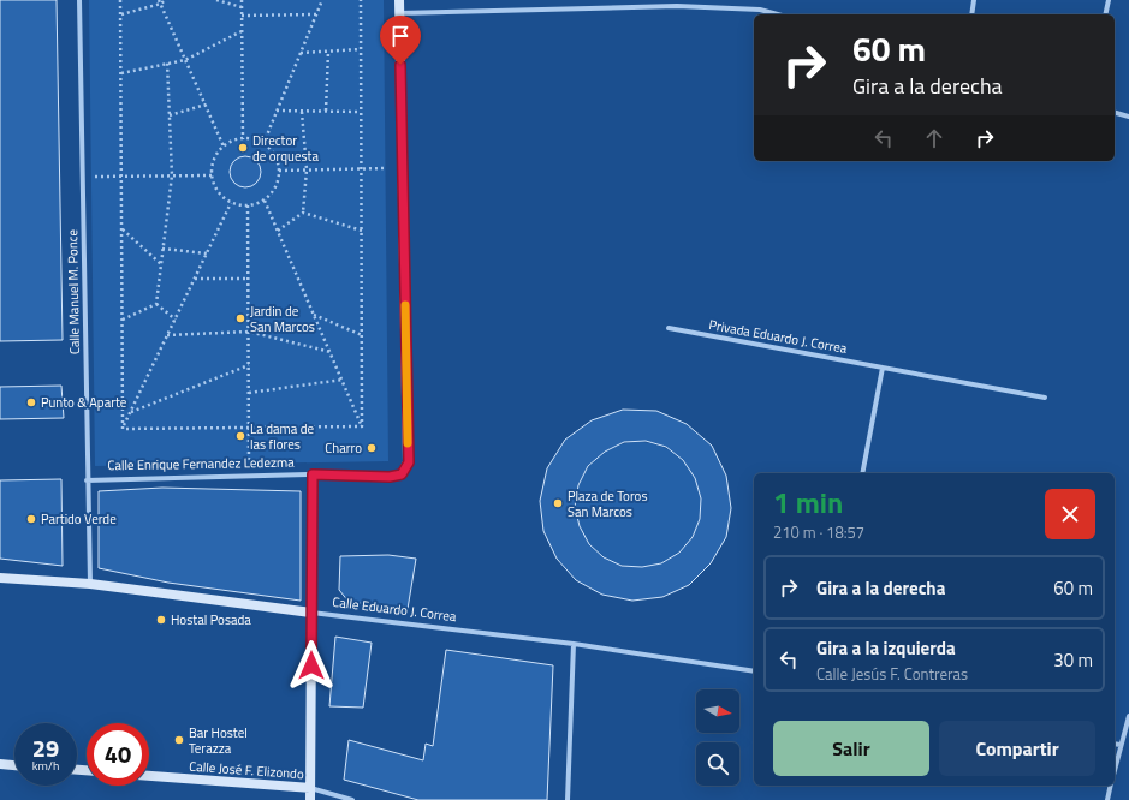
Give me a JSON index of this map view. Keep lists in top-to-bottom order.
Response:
{
  "streets": {
    "street": [
      "Calle Manuel M. Ponce",
      "Privada Eduardo J. Correa",
      "Calle Enrique Fernandez Ledezma",
      "Calle Eduardo J. Correa",
      "Calle José F. Elizondo"
    ]
  },
  "crossings": [
    ["Calle Manuel M. Ponce", "Calle Enrique Fernandez Ledezma"],
    ["Calle Manuel M. Ponce", "Calle Eduardo J. Correa"]
  ],
  "places": [
    "Director de orquesta",
    "Jardin de San Marcos",
    "Punto & Aparte",
    "La dama de las flores",
    "Charro",
    "Plaza de Toros San Marcos",
    "Partido Verde",
    "Hostal Posada",
    "Bar Hostel Terazza"
  ],
  "north": "right",
  "page": {
    "turn": ["60 m", "Gira a la derecha"],
    "heading": ["1 min", "210 m · 18:57"],
    "list": [
      {
        "name": "Gira a la derecha",
        "value": "60 m"
      },
      {
        "name": "Gira a la izquierda",
        "note": "Calle Jesús F. Contreras",
        "value": "30 m"
      }
    ],
    "buttons": ["Salir", "Compartir"],
    "speed": "29 km/h",
    "limit": "40"
  }
}
